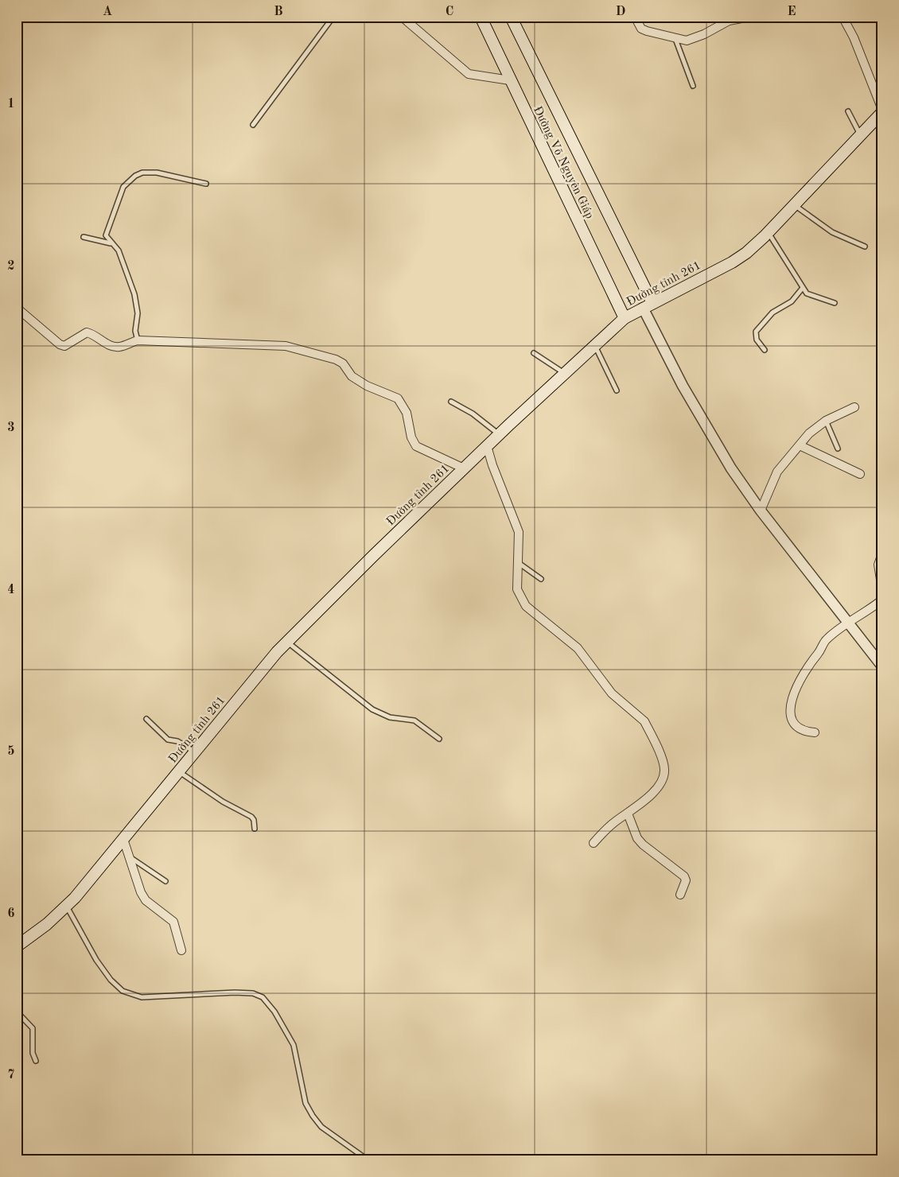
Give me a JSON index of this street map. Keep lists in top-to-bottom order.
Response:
{
  "streets": {
    "main road": ["Đường Võ Nguyên Giáp", "Đường tỉnh 261"]
  },
  "crossings": [
    ["Đường Võ Nguyên Giáp", "Đường tỉnh 261"]
  ],
  "grid": {
    "columns": [
      "A",
      "B",
      "C",
      "D",
      "E"
    ],
    "rows": [
      "1",
      "2",
      "3",
      "4",
      "5",
      "6",
      "7"
    ]
  }
}
